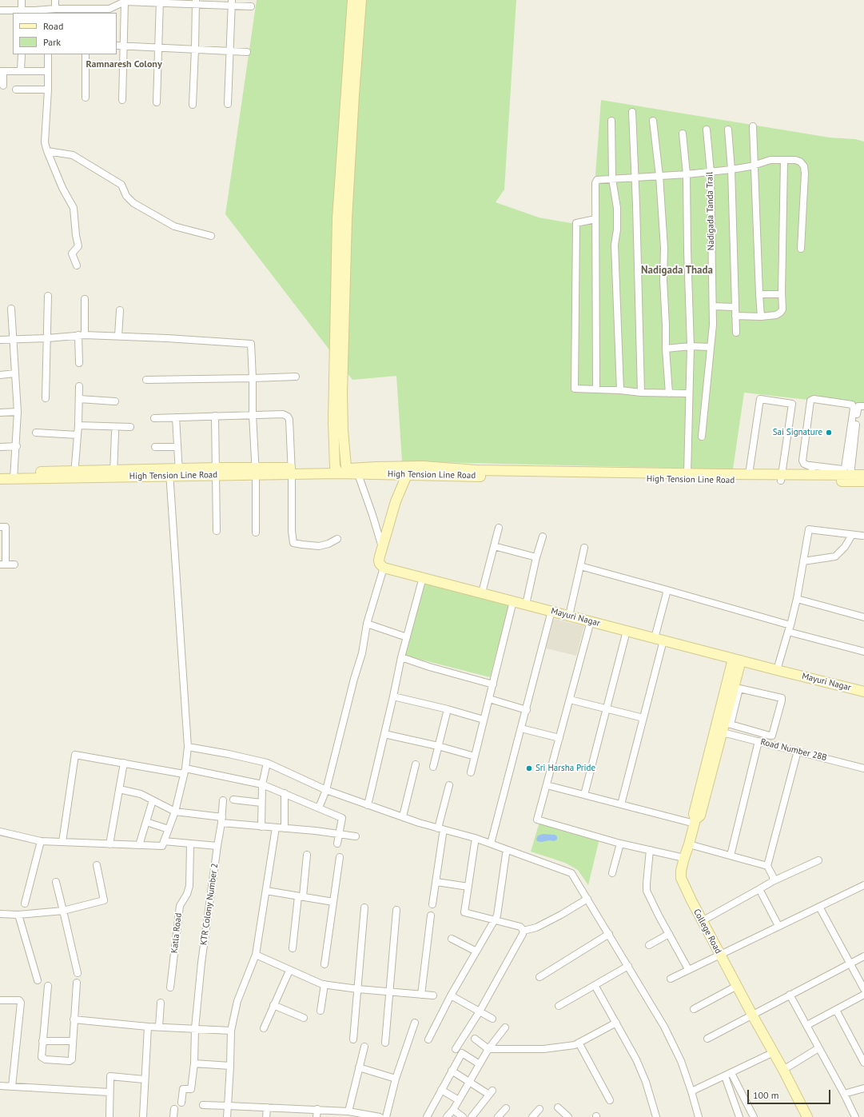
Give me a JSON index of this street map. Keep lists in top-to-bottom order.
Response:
{
  "streets": {
    "main road": ["High Tension Line Road", "Mayuri Nagar", "College Road"],
    "street": [
      "Nadigada Tanda Trail",
      "Road Number 28B",
      "KTR Colony Number 2",
      "Katla Road"
    ]
  },
  "crossings": [
    ["Mayuri Nagar", "College Road"],
    ["Road Number 28B", "College Road"]
  ],
  "districts": ["Ramnaresh Colony", "Nadigada Thada"],
  "places": ["Sai Signature", "Sri Harsha Pride"],
  "legend": ["Road", "Park"],
  "scale_bar": "100 m"
}
